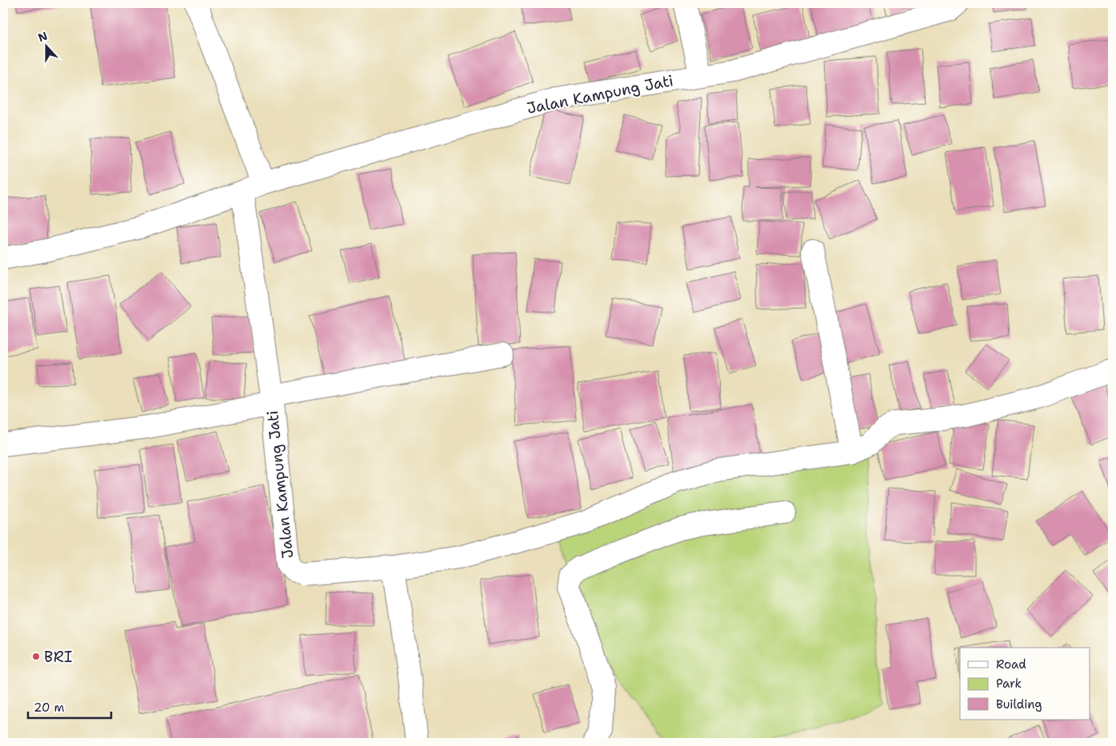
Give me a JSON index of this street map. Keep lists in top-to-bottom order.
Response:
{
  "streets": {
    "street": ["Jalan Kampung Jati"]
  },
  "places": ["BRI"],
  "legend": ["Road", "Park", "Building"],
  "scale_bar": "20 m",
  "north": "top"
}
